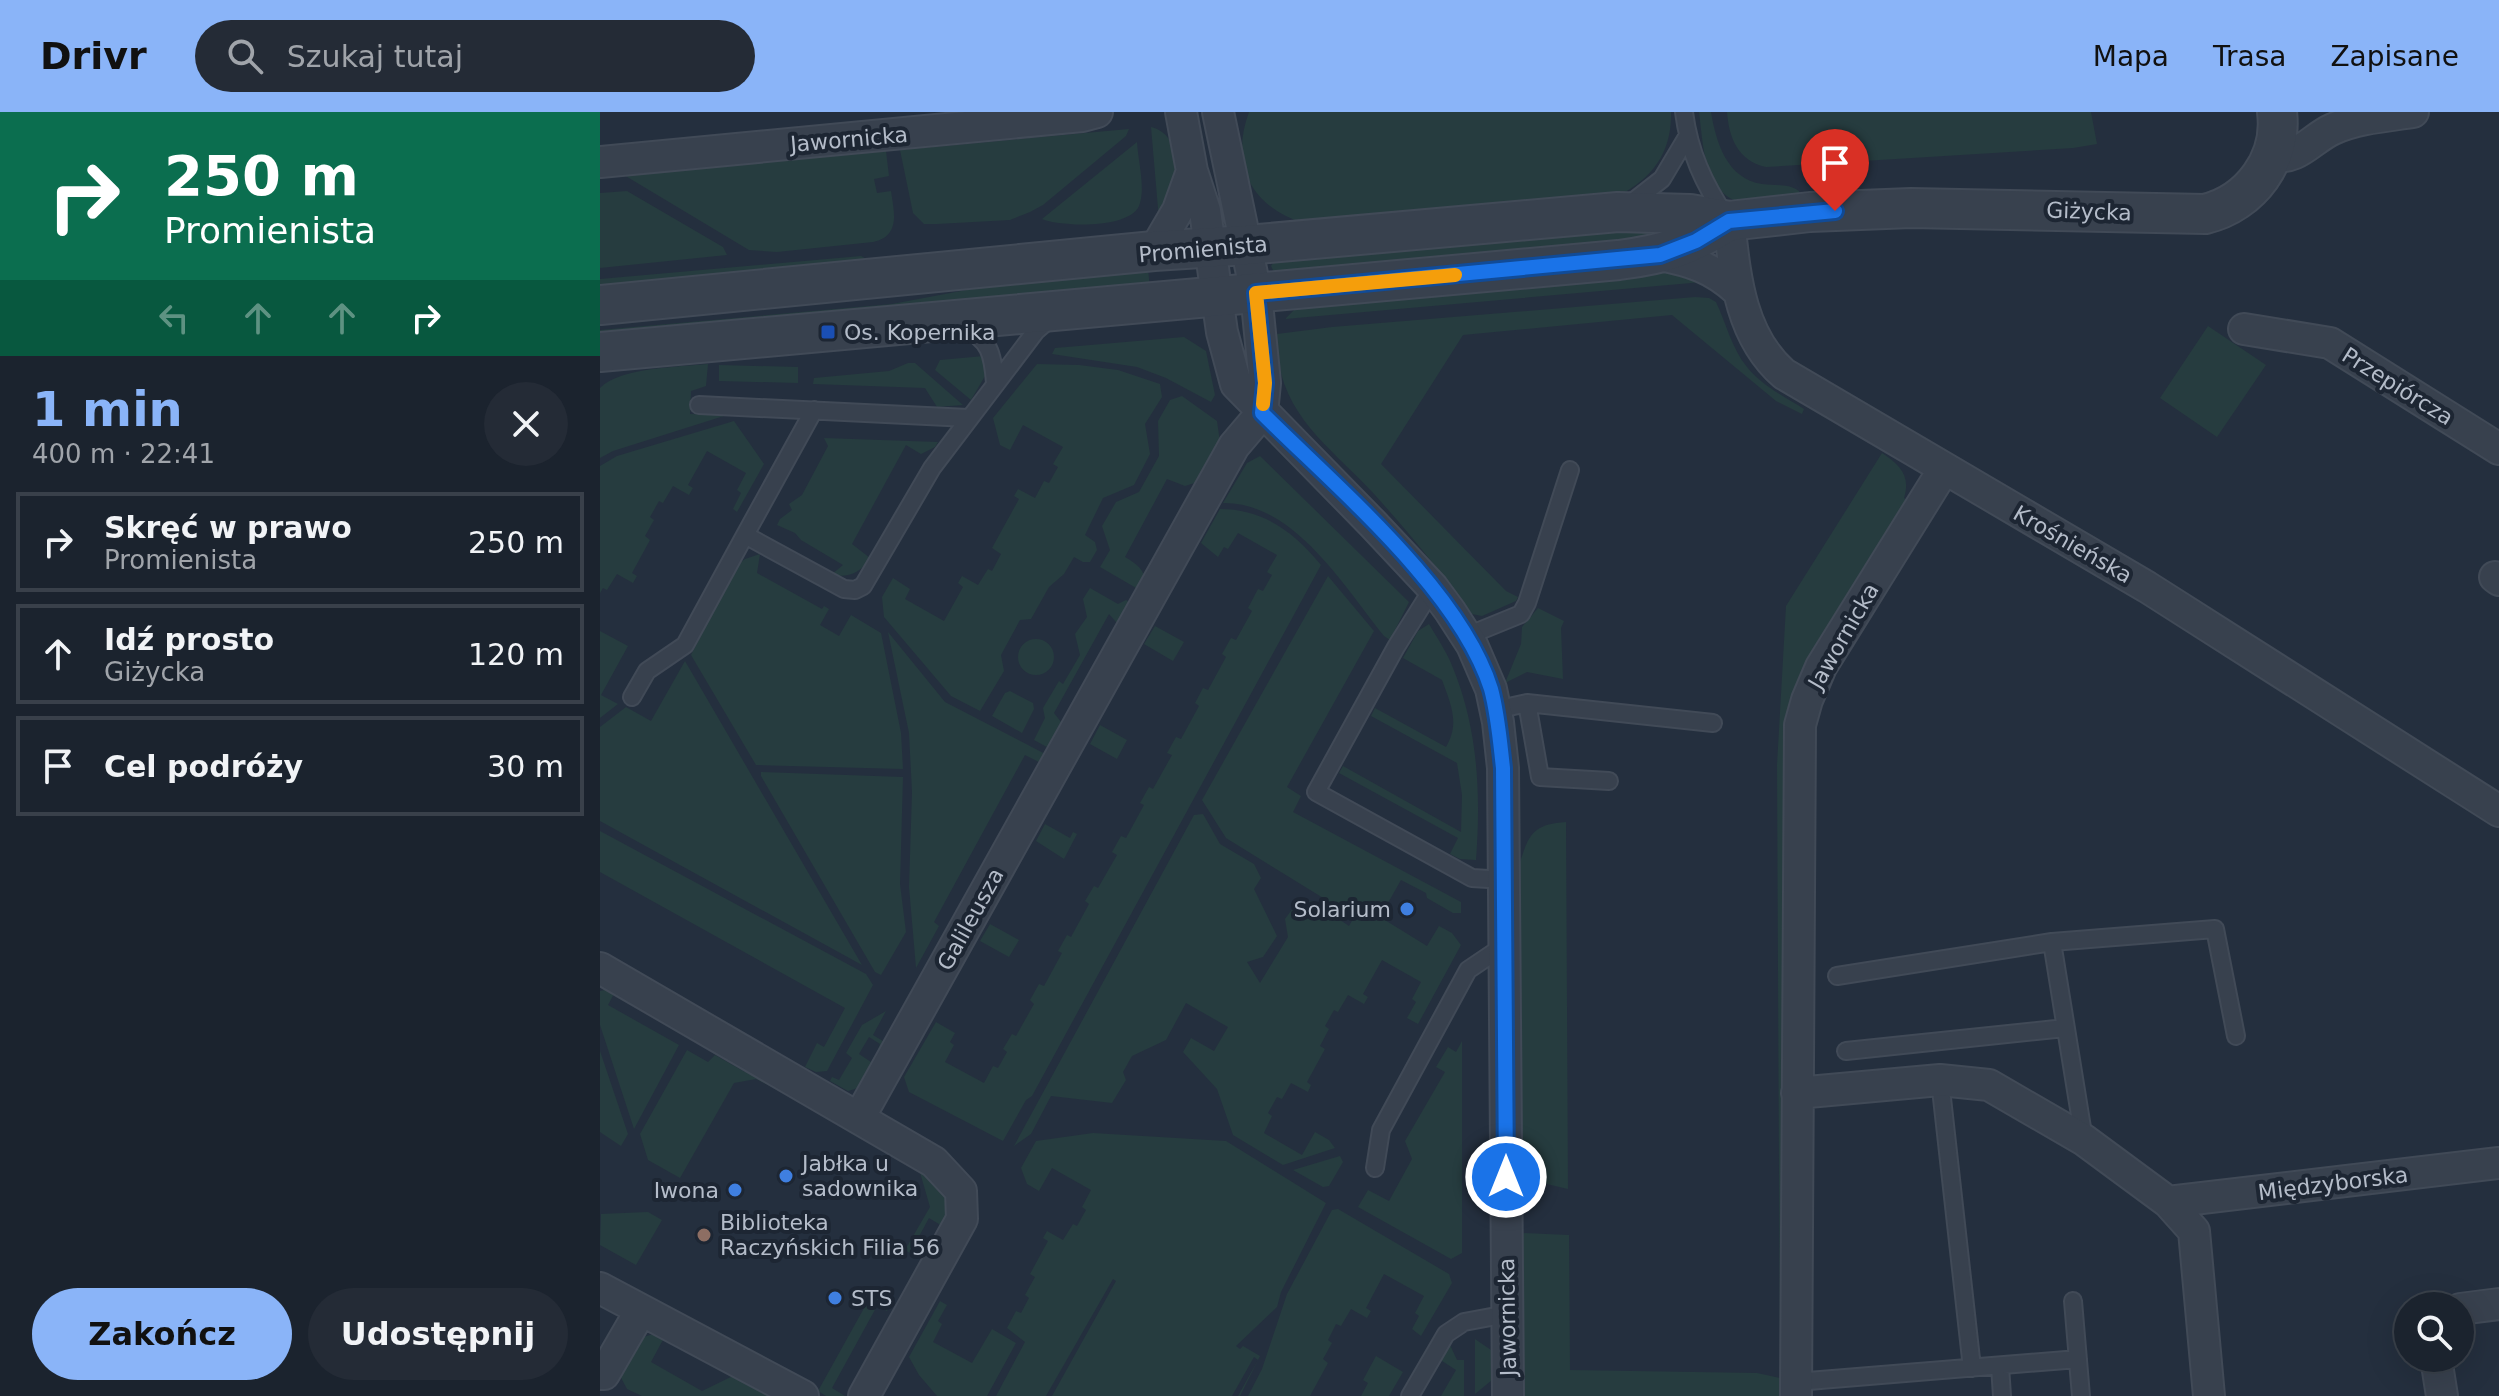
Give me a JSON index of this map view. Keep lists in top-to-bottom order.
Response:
{
  "streets": {
    "street": [
      "Jawornicka",
      "Giżycka",
      "Promienista",
      "Przepiórcza",
      "Krośnieńska",
      "Galileusza",
      "Międzyborska"
    ]
  },
  "crossings": [
    ["Jawornicka", "Promienista"],
    ["Jawornicka", "Krośnieńska"],
    ["Jawornicka", "Galileusza"],
    ["Giżycka", "Promienista"],
    ["Giżycka", "Krośnieńska"],
    ["Promienista", "Krośnieńska"]
  ],
  "places": {
    "transit": ["Os. Kopernika"],
    "other": [
      "Solarium",
      "Jabłka u sadownika",
      "Iwona",
      "Biblioteka Raczyńskich Filia 56",
      "STS"
    ]
  },
  "page": {
    "header": "Drivr",
    "search": "Szukaj tutaj",
    "nav": ["Mapa", "Trasa", "Zapisane"],
    "turn": ["250 m", "Promienista"],
    "heading": ["1 min", "400 m · 22:41"],
    "list": [
      {
        "name": "Skręć w prawo",
        "note": "Promienista",
        "value": "250 m"
      },
      {
        "name": "Idź prosto",
        "note": "Giżycka",
        "value": "120 m"
      },
      {
        "name": "Cel podróży",
        "value": "30 m"
      }
    ],
    "buttons": ["Zakończ", "Udostępnij"]
  }
}
